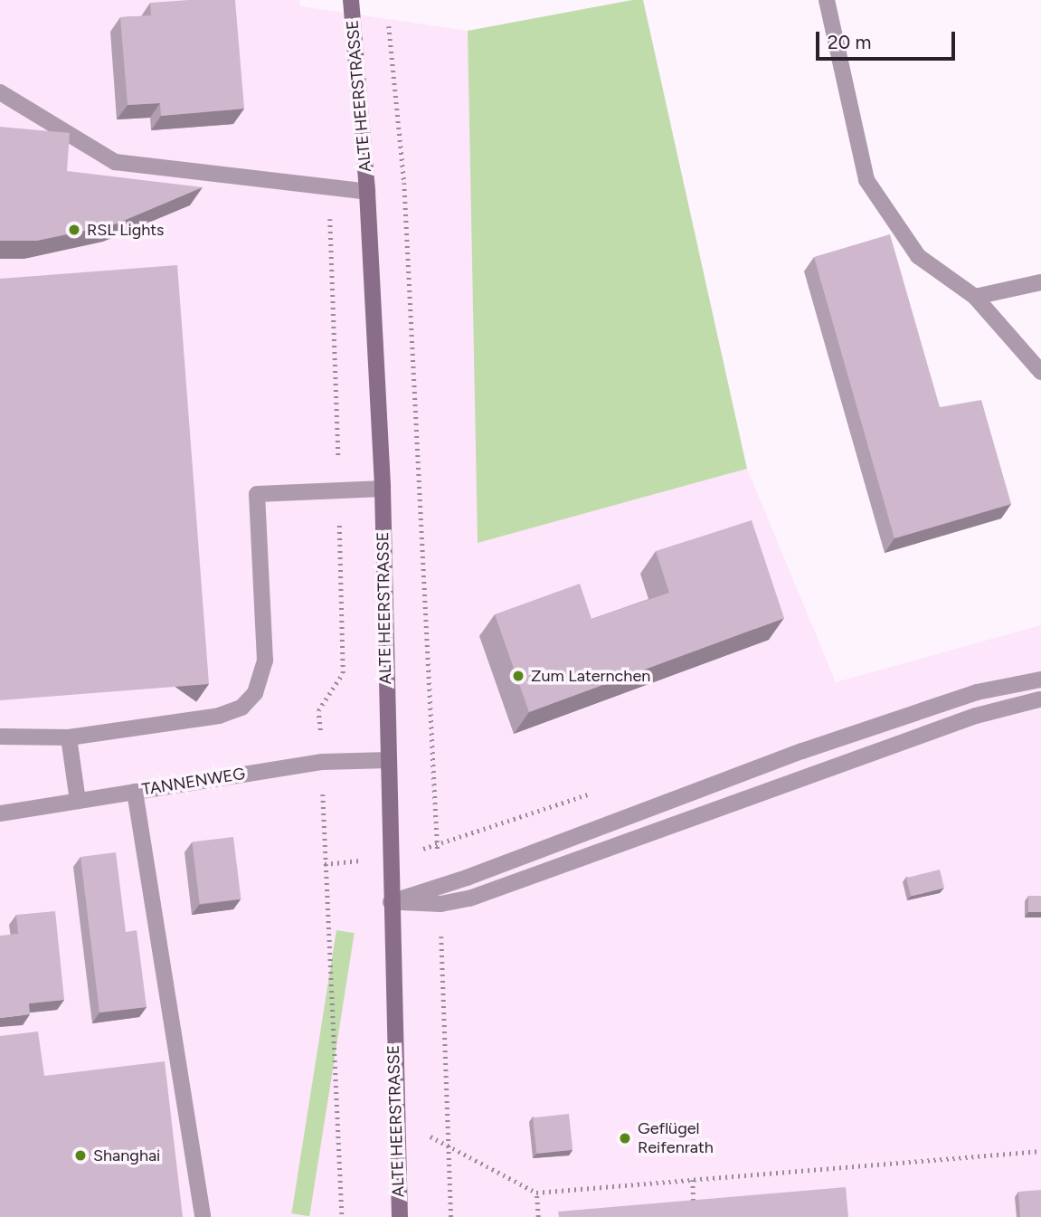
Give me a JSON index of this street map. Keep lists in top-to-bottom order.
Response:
{
  "streets": {
    "street": ["ALTE HEERSTRASSE", "TANNENWEG"]
  },
  "crossings": [
    ["ALTE HEERSTRASSE", "TANNENWEG"]
  ],
  "places": [
    "RSL Lights",
    "Zum Laternchen",
    "Geflügel Reifenrath",
    "Shanghai"
  ],
  "scale_bar": "20 m"
}
